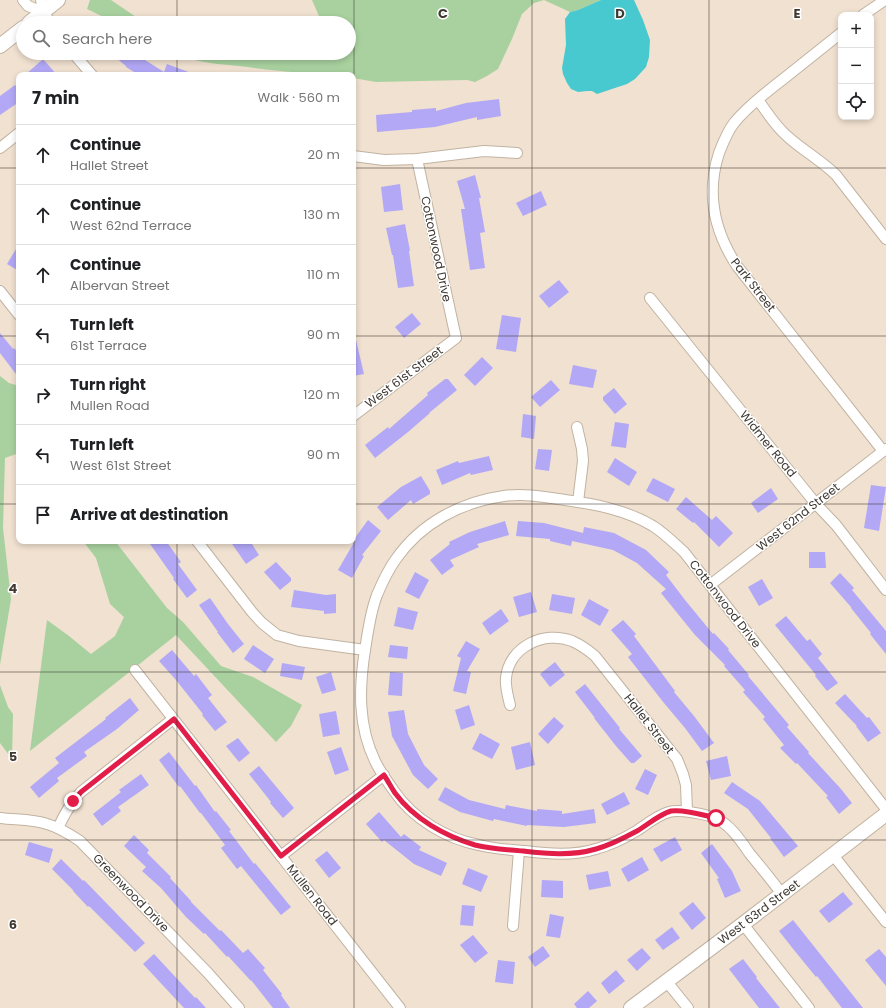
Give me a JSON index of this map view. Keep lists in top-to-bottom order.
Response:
{
  "streets": {
    "street": [
      "Cottonwood Drive",
      "Park Street",
      "West 61st Street",
      "Widmer Road",
      "West 62nd Street",
      "Hallet Street",
      "Greenwood Drive",
      "Mullen Road",
      "West 63rd Street"
    ]
  },
  "crossings": [
    ["Cottonwood Drive", "West 61st Street"],
    ["Cottonwood Drive", "West 62nd Street"],
    ["Cottonwood Drive", "Hallet Street"],
    ["Park Street", "West 62nd Street"],
    ["Widmer Road", "West 62nd Street"]
  ],
  "page": {
    "map_buttons": ["+", "−"],
    "search": "Search here",
    "heading": ["7 min", "Walk · 560 m"],
    "list": [
      ["Continue", "Hallet Street", "20 m"],
      ["Continue", "West 62nd Terrace", "130 m"],
      ["Continue", "Albervan Street", "110 m"],
      ["Turn left", "61st Terrace", "90 m"],
      ["Turn right", "Mullen Road", "120 m"],
      ["Turn left", "West 61st Street", "90 m"],
      "Arrive at destination"
    ]
  },
  "grid": {
    "columns": ["C", "D", "E"],
    "rows": ["4", "5", "6"]
  }
}
